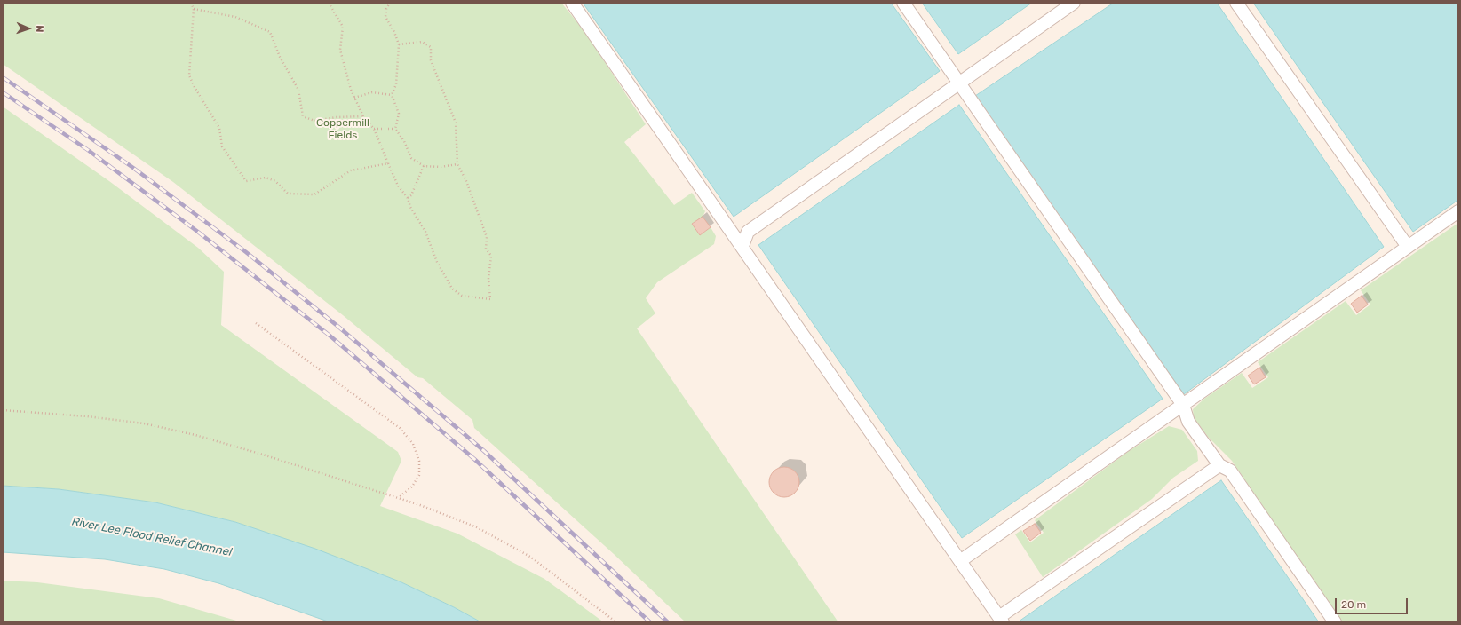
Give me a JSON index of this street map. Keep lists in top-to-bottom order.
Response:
{
  "water": ["River Lee Flood Relief Channel"],
  "parks": ["Coppermill Fields"],
  "scale_bar": "20 m",
  "north": "right"
}
